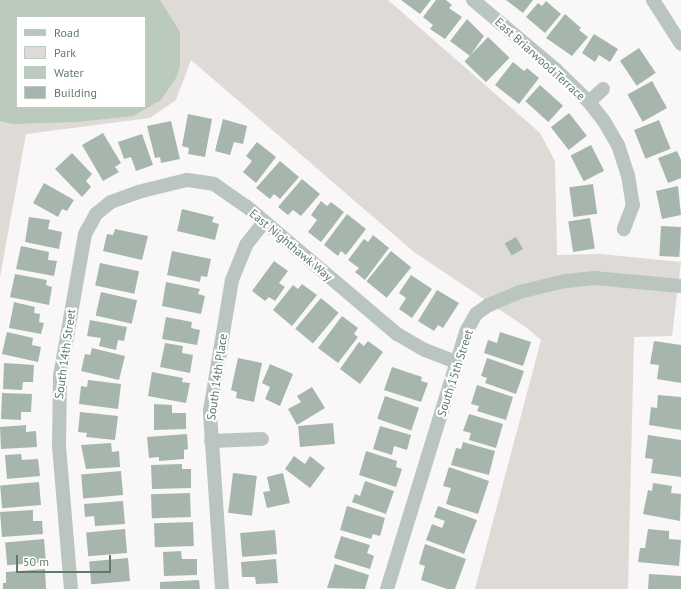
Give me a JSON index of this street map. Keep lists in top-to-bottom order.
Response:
{
  "streets": {
    "street": [
      "East Briarwood Terrace",
      "East Nighthawk Way",
      "South 14th Street",
      "South 15th Street",
      "South 14th Place"
    ]
  },
  "crossings": [
    ["East Nighthawk Way", "South 14th Street"],
    ["East Nighthawk Way", "South 15th Street"],
    ["East Nighthawk Way", "South 14th Place"]
  ],
  "legend": [
    "Road",
    "Park",
    "Water",
    "Building"
  ],
  "scale_bar": "50 m"
}
